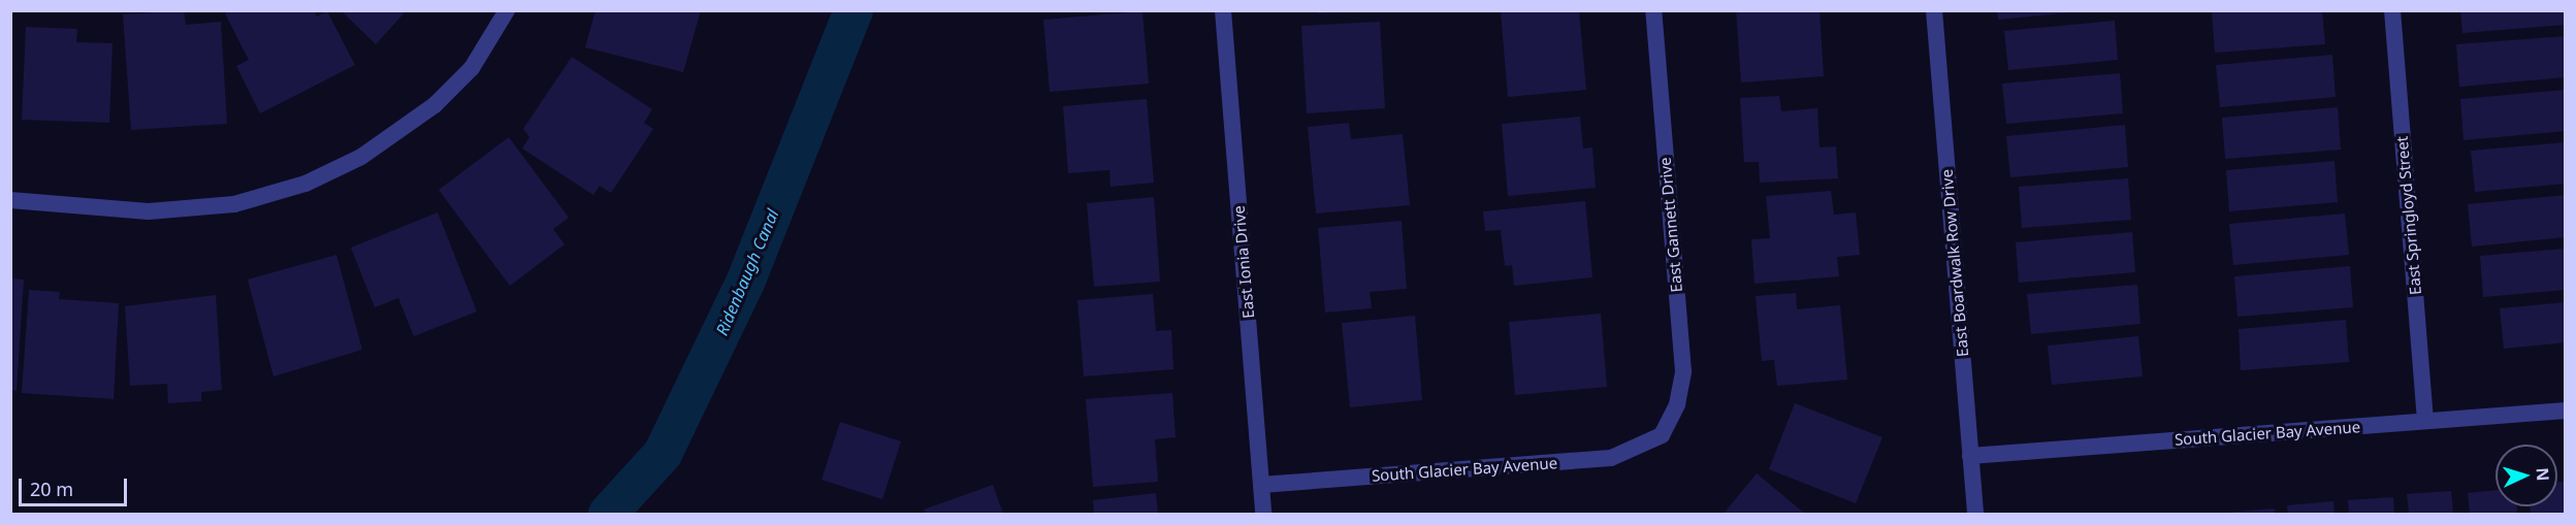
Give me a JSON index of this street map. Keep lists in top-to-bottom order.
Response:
{
  "streets": {
    "street": [
      "East Springloyd Street",
      "East Gannett Drive",
      "East Ionia Drive",
      "East Boardwalk Row Drive",
      "South Glacier Bay Avenue"
    ]
  },
  "crossings": [
    ["East Springloyd Street", "South Glacier Bay Avenue"],
    ["East Gannett Drive", "South Glacier Bay Avenue"],
    ["East Ionia Drive", "South Glacier Bay Avenue"],
    ["East Boardwalk Row Drive", "South Glacier Bay Avenue"]
  ],
  "water": ["Ridenbaugh Canal"],
  "scale_bar": "20 m",
  "north": "right"
}
